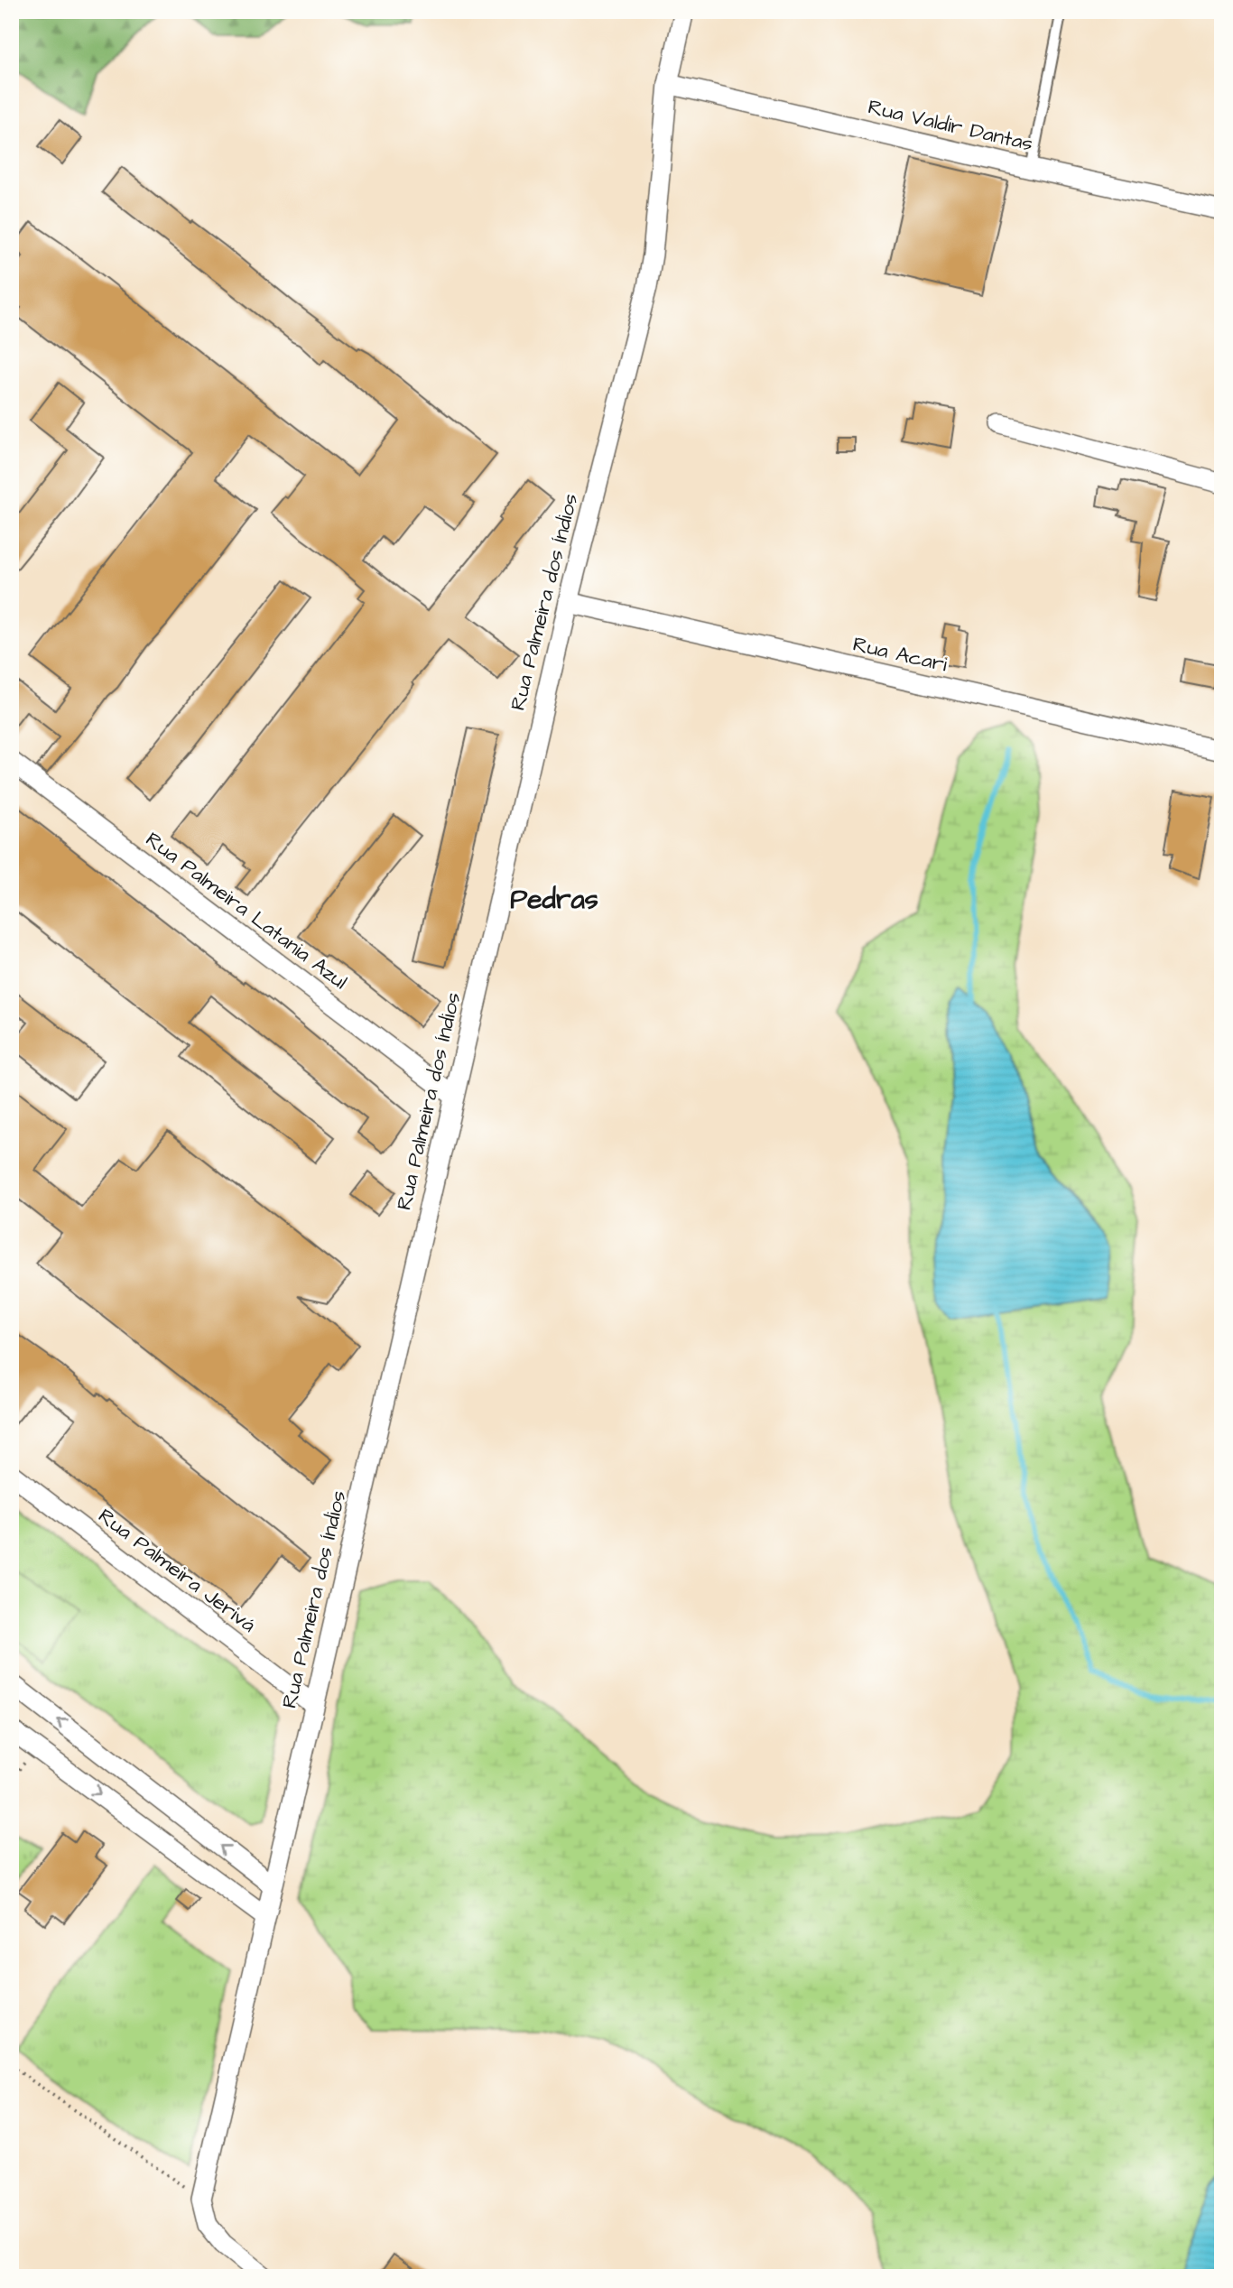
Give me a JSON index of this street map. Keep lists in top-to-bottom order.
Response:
{
  "streets": {
    "street": [
      "Rua Valdir Dantas",
      "Rua Palmeira dos Índios",
      "Rua Acari",
      "Rua Palmeira Latania Azul",
      "Rua Palmeira Jerivá"
    ]
  },
  "crossings": [
    ["Rua Valdir Dantas", "Rua Palmeira dos Índios"],
    ["Rua Palmeira dos Índios", "Rua Acari"],
    ["Rua Palmeira dos Índios", "Rua Palmeira Latania Azul"],
    ["Rua Palmeira dos Índios", "Rua Palmeira Jerivá"]
  ],
  "districts": ["Pedras"]
}
